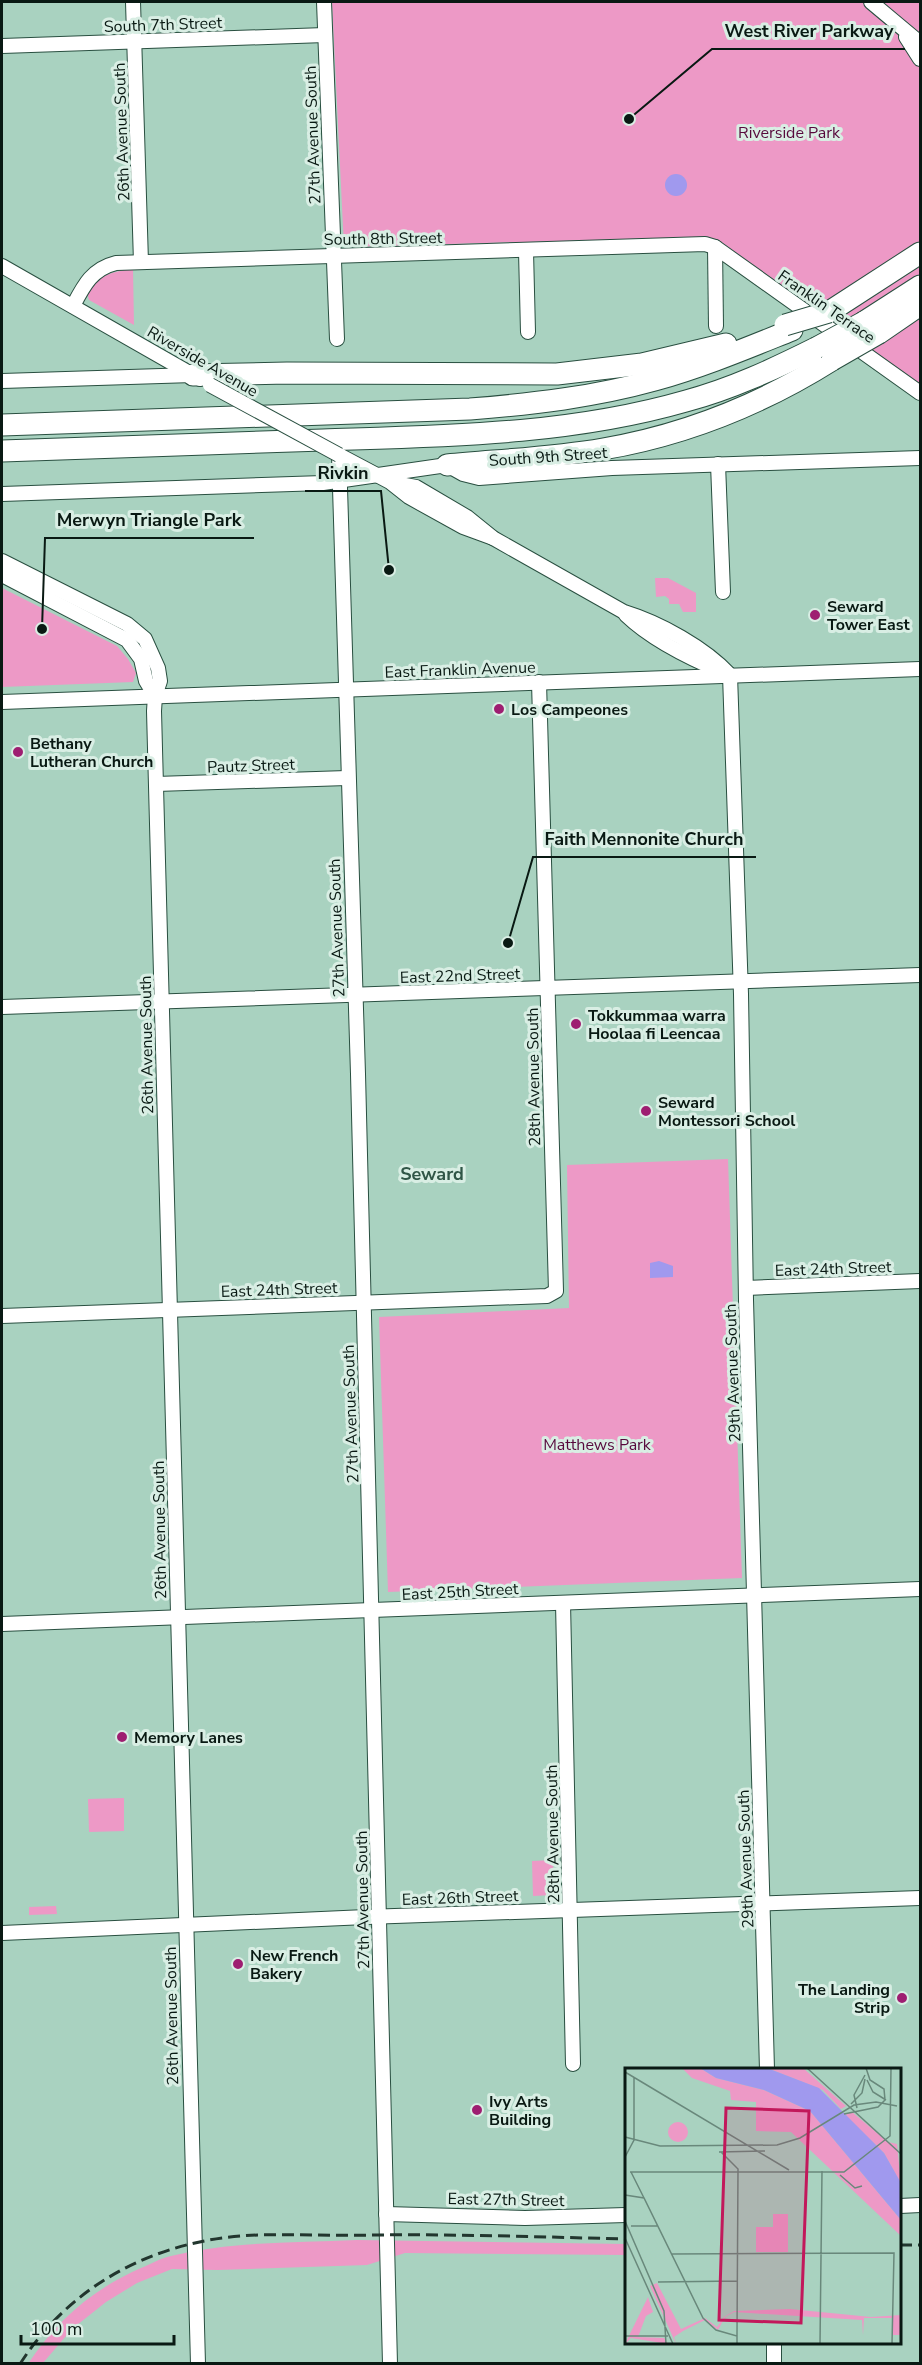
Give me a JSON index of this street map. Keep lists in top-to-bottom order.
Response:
{
  "streets": {
    "street": [
      "South 7th Street",
      "26th Avenue South",
      "27th Avenue South",
      "South 8th Street",
      "Franklin Terrace",
      "Riverside Avenue",
      "South 9th Street",
      "East Franklin Avenue",
      "Pautz Street",
      "East 22nd Street",
      "28th Avenue South",
      "East 24th Street",
      "29th Avenue South",
      "East 25th Street",
      "East 26th Street",
      "East 27th Street"
    ]
  },
  "crossings": [
    ["South 7th Street", "26th Avenue South"],
    ["South 7th Street", "27th Avenue South"],
    ["26th Avenue South", "South 8th Street"],
    ["26th Avenue South", "East Franklin Avenue"],
    ["26th Avenue South", "Pautz Street"],
    ["26th Avenue South", "East 22nd Street"],
    ["26th Avenue South", "East 24th Street"],
    ["26th Avenue South", "East 25th Street"],
    ["26th Avenue South", "East 26th Street"],
    ["27th Avenue South", "South 8th Street"],
    ["27th Avenue South", "Riverside Avenue"],
    ["27th Avenue South", "East Franklin Avenue"],
    ["27th Avenue South", "Pautz Street"],
    ["27th Avenue South", "East 22nd Street"],
    ["27th Avenue South", "East 24th Street"],
    ["27th Avenue South", "East 25th Street"],
    ["27th Avenue South", "East 26th Street"],
    ["27th Avenue South", "East 27th Street"],
    ["South 8th Street", "Franklin Terrace"],
    ["South 8th Street", "Riverside Avenue"],
    ["Riverside Avenue", "East Franklin Avenue"],
    ["Riverside Avenue", "29th Avenue South"],
    ["East Franklin Avenue", "28th Avenue South"],
    ["East Franklin Avenue", "29th Avenue South"],
    ["East 22nd Street", "28th Avenue South"],
    ["East 22nd Street", "29th Avenue South"],
    ["28th Avenue South", "East 24th Street"],
    ["28th Avenue South", "East 25th Street"],
    ["28th Avenue South", "East 26th Street"],
    ["East 24th Street", "29th Avenue South"],
    ["29th Avenue South", "East 25th Street"],
    ["29th Avenue South", "East 26th Street"]
  ],
  "districts": ["Seward"],
  "parks": ["Riverside Park", "Matthews Park"],
  "places": [
    "West River Parkway",
    "Rivkin",
    "Seward Tower East",
    "Merwyn Triangle Park",
    "Los Campeones",
    "Bethany Lutheran Church",
    "Faith Mennonite Church",
    "Tokkummaa warra Hoolaa fi Leencaa",
    "Seward Montessori School",
    "Memory Lanes",
    "New French Bakery",
    "The Landing Strip",
    "Ivy Arts Building"
  ],
  "scale_bar": "100 m"
}
